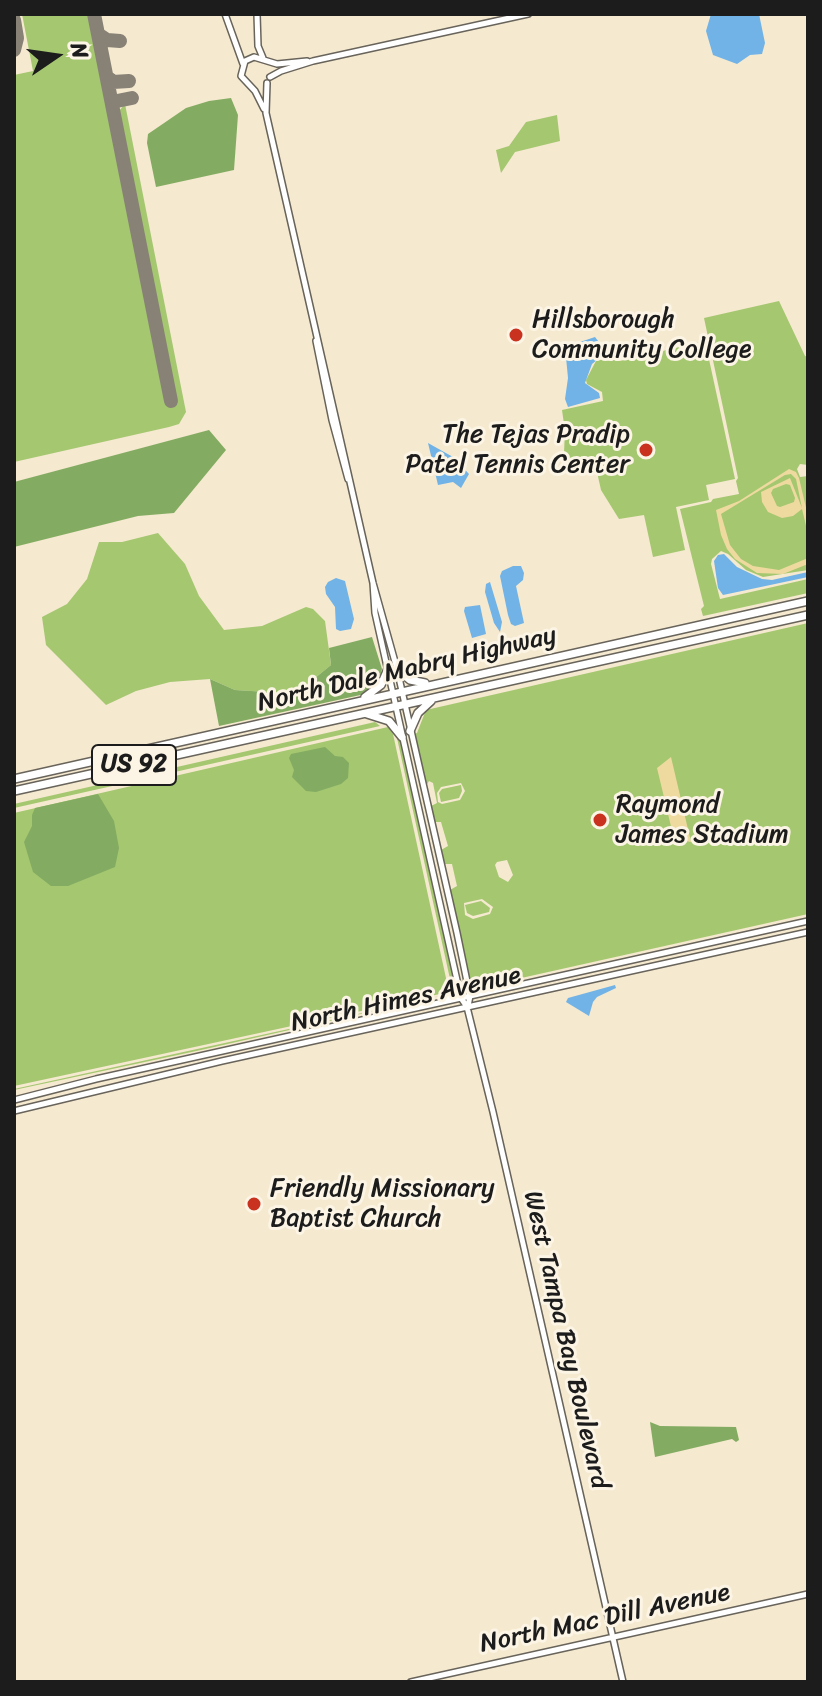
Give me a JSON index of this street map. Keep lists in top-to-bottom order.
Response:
{
  "streets": {
    "main road": ["North Dale Mabry Highway", "US 92"],
    "street": ["North Himes Avenue", "West Tampa Bay Boulevard", "North Mac Dill Avenue"]
  },
  "crossings": [
    ["North Dale Mabry Highway", "West Tampa Bay Boulevard"],
    ["North Himes Avenue", "West Tampa Bay Boulevard"],
    ["West Tampa Bay Boulevard", "North Mac Dill Avenue"]
  ],
  "places": [
    "Hillsborough Community College",
    "The Tejas Pradip Patel Tennis Center",
    "Raymond James Stadium",
    "Friendly Missionary Baptist Church"
  ],
  "north": "right"
}
